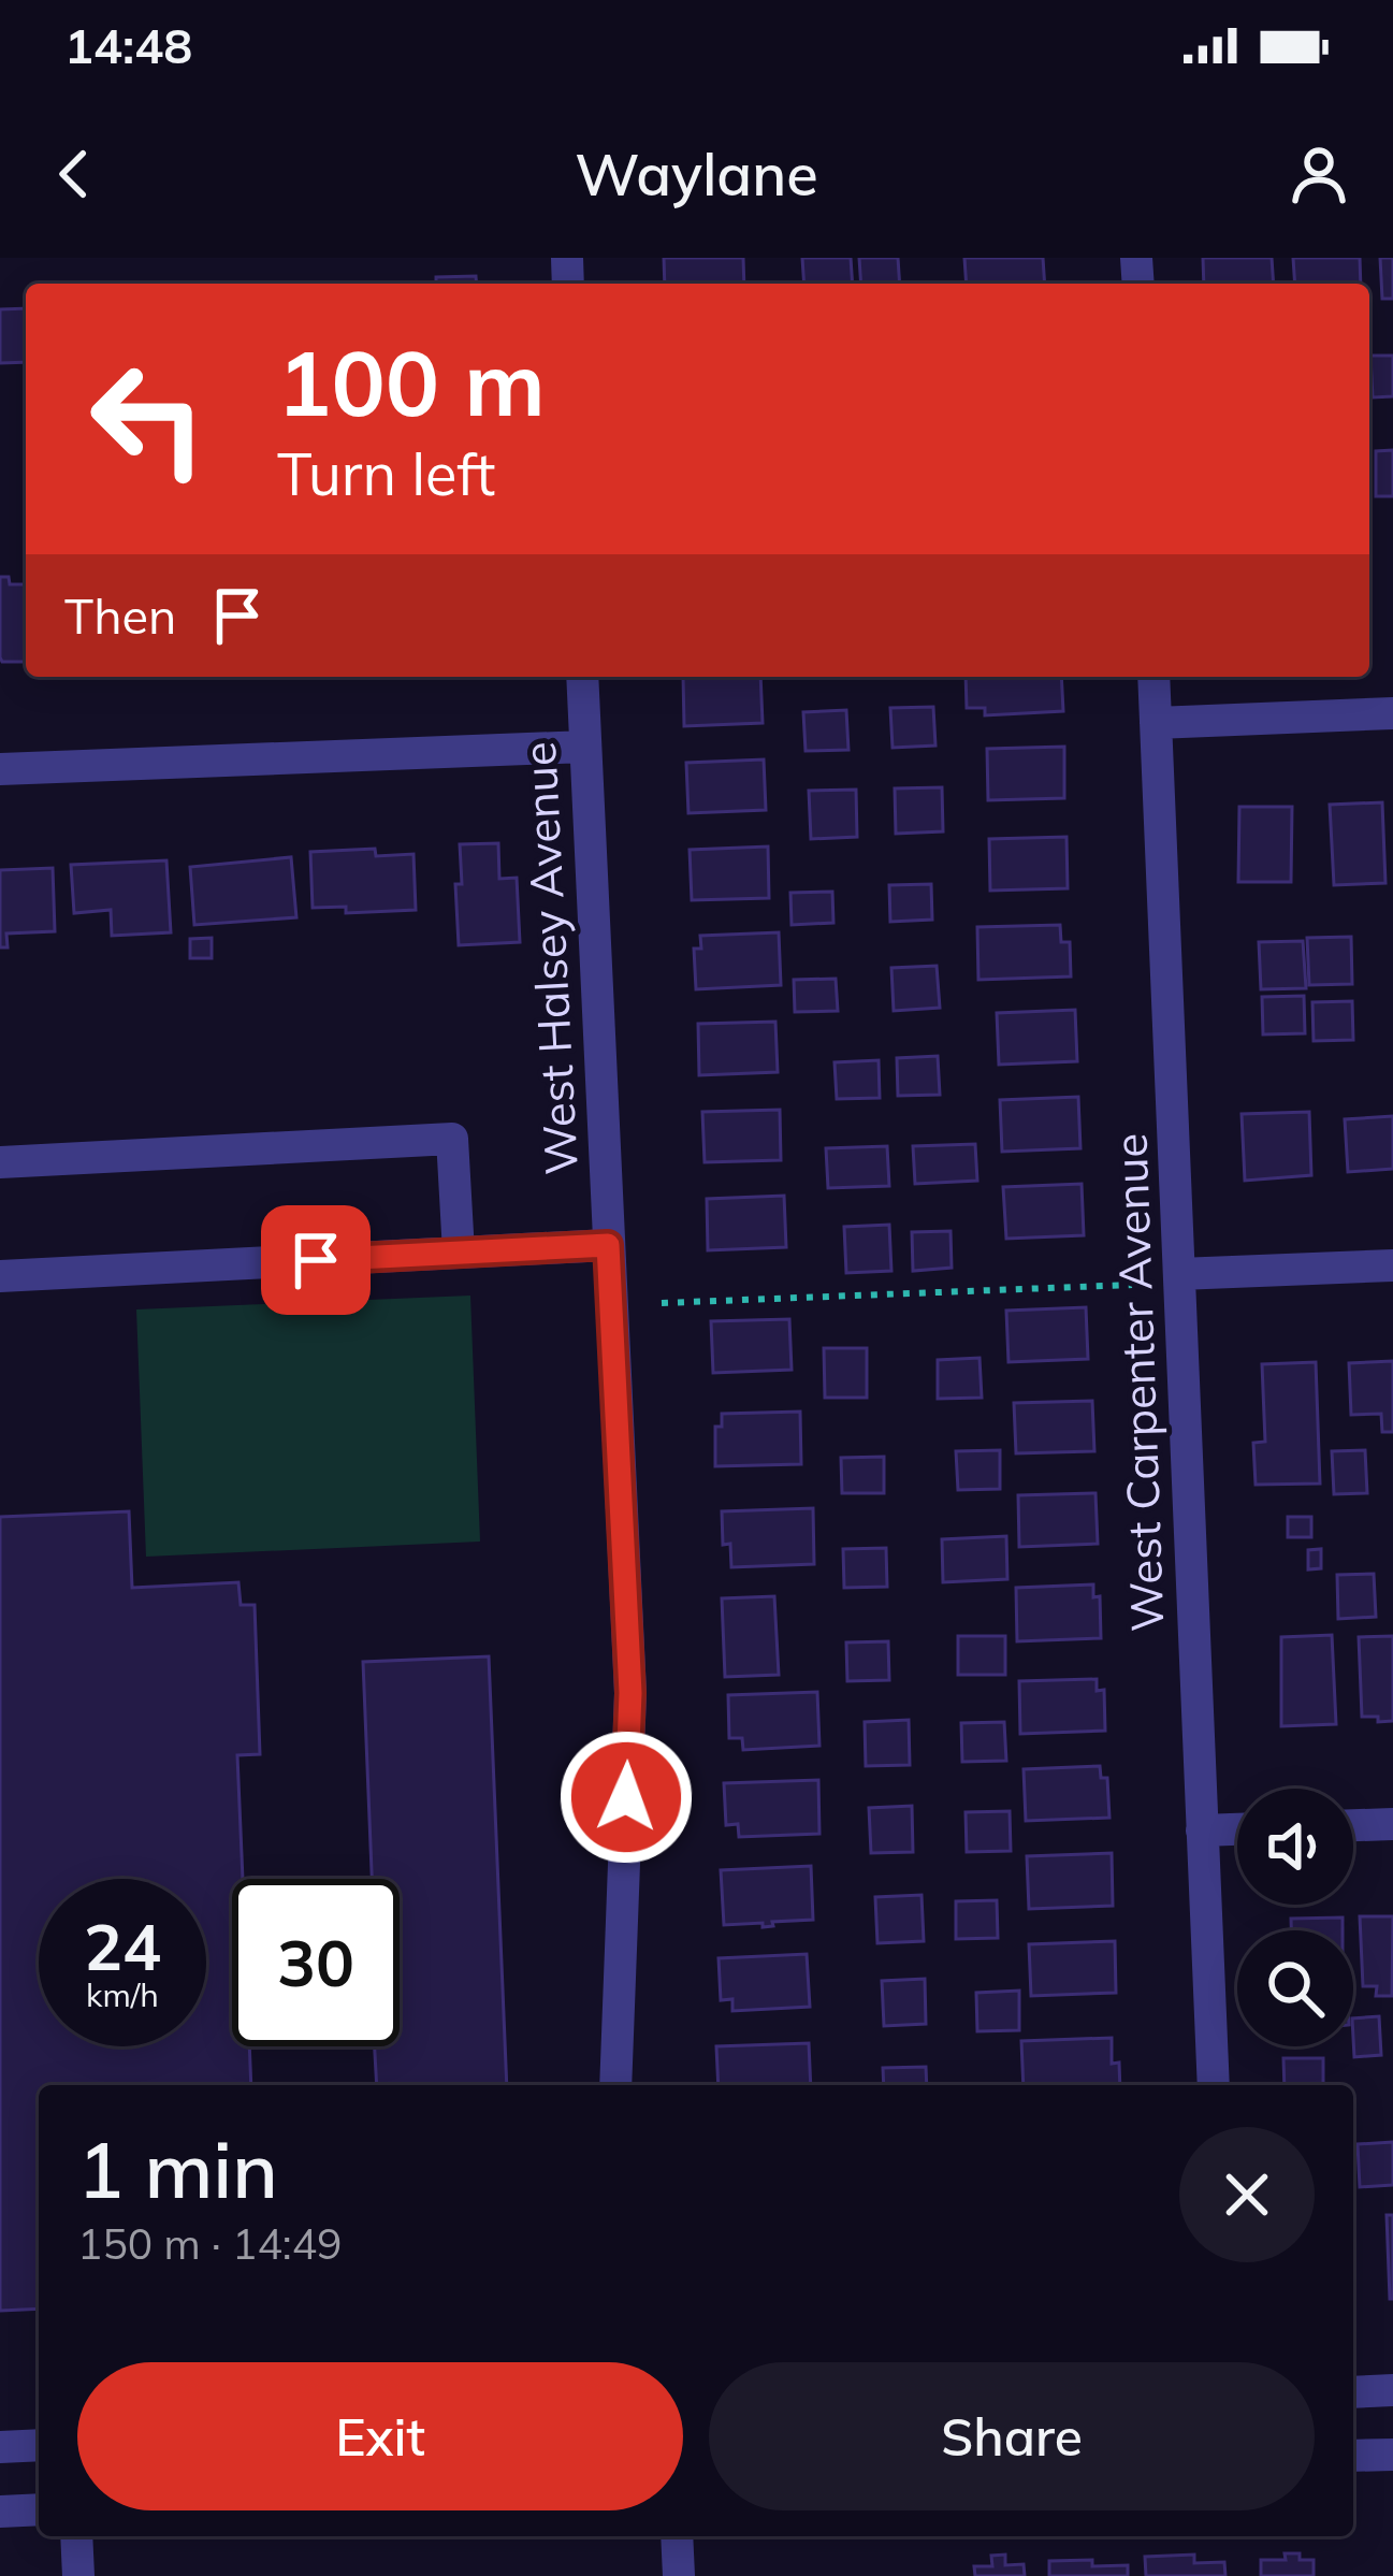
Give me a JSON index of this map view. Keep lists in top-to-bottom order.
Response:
{
  "streets": {
    "street": ["West Halsey Avenue", "West Carpenter Avenue"]
  },
  "page": {
    "status": "14:48",
    "header": "Waylane",
    "turn": ["100 m", "Turn left"],
    "then": "Then",
    "speed": "24 km/h",
    "limit": "30",
    "heading": ["1 min", "150 m · 14:49"],
    "buttons": ["Exit", "Share"]
  }
}
